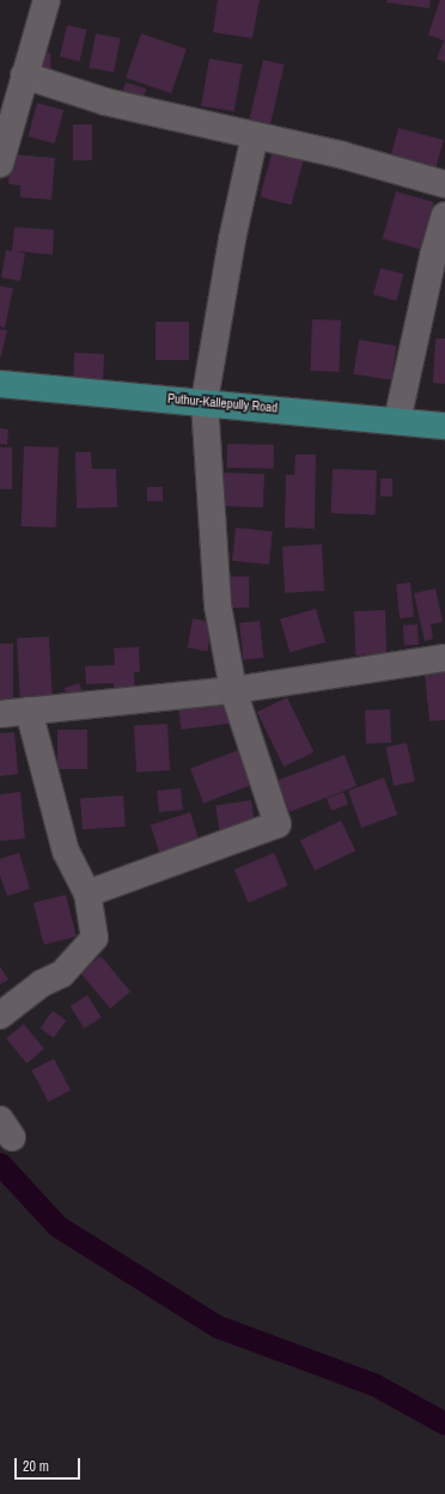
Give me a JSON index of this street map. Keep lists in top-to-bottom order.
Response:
{
  "streets": {
    "main road": ["Puthur-Kallepully Road"]
  },
  "scale_bar": "20 m"
}
